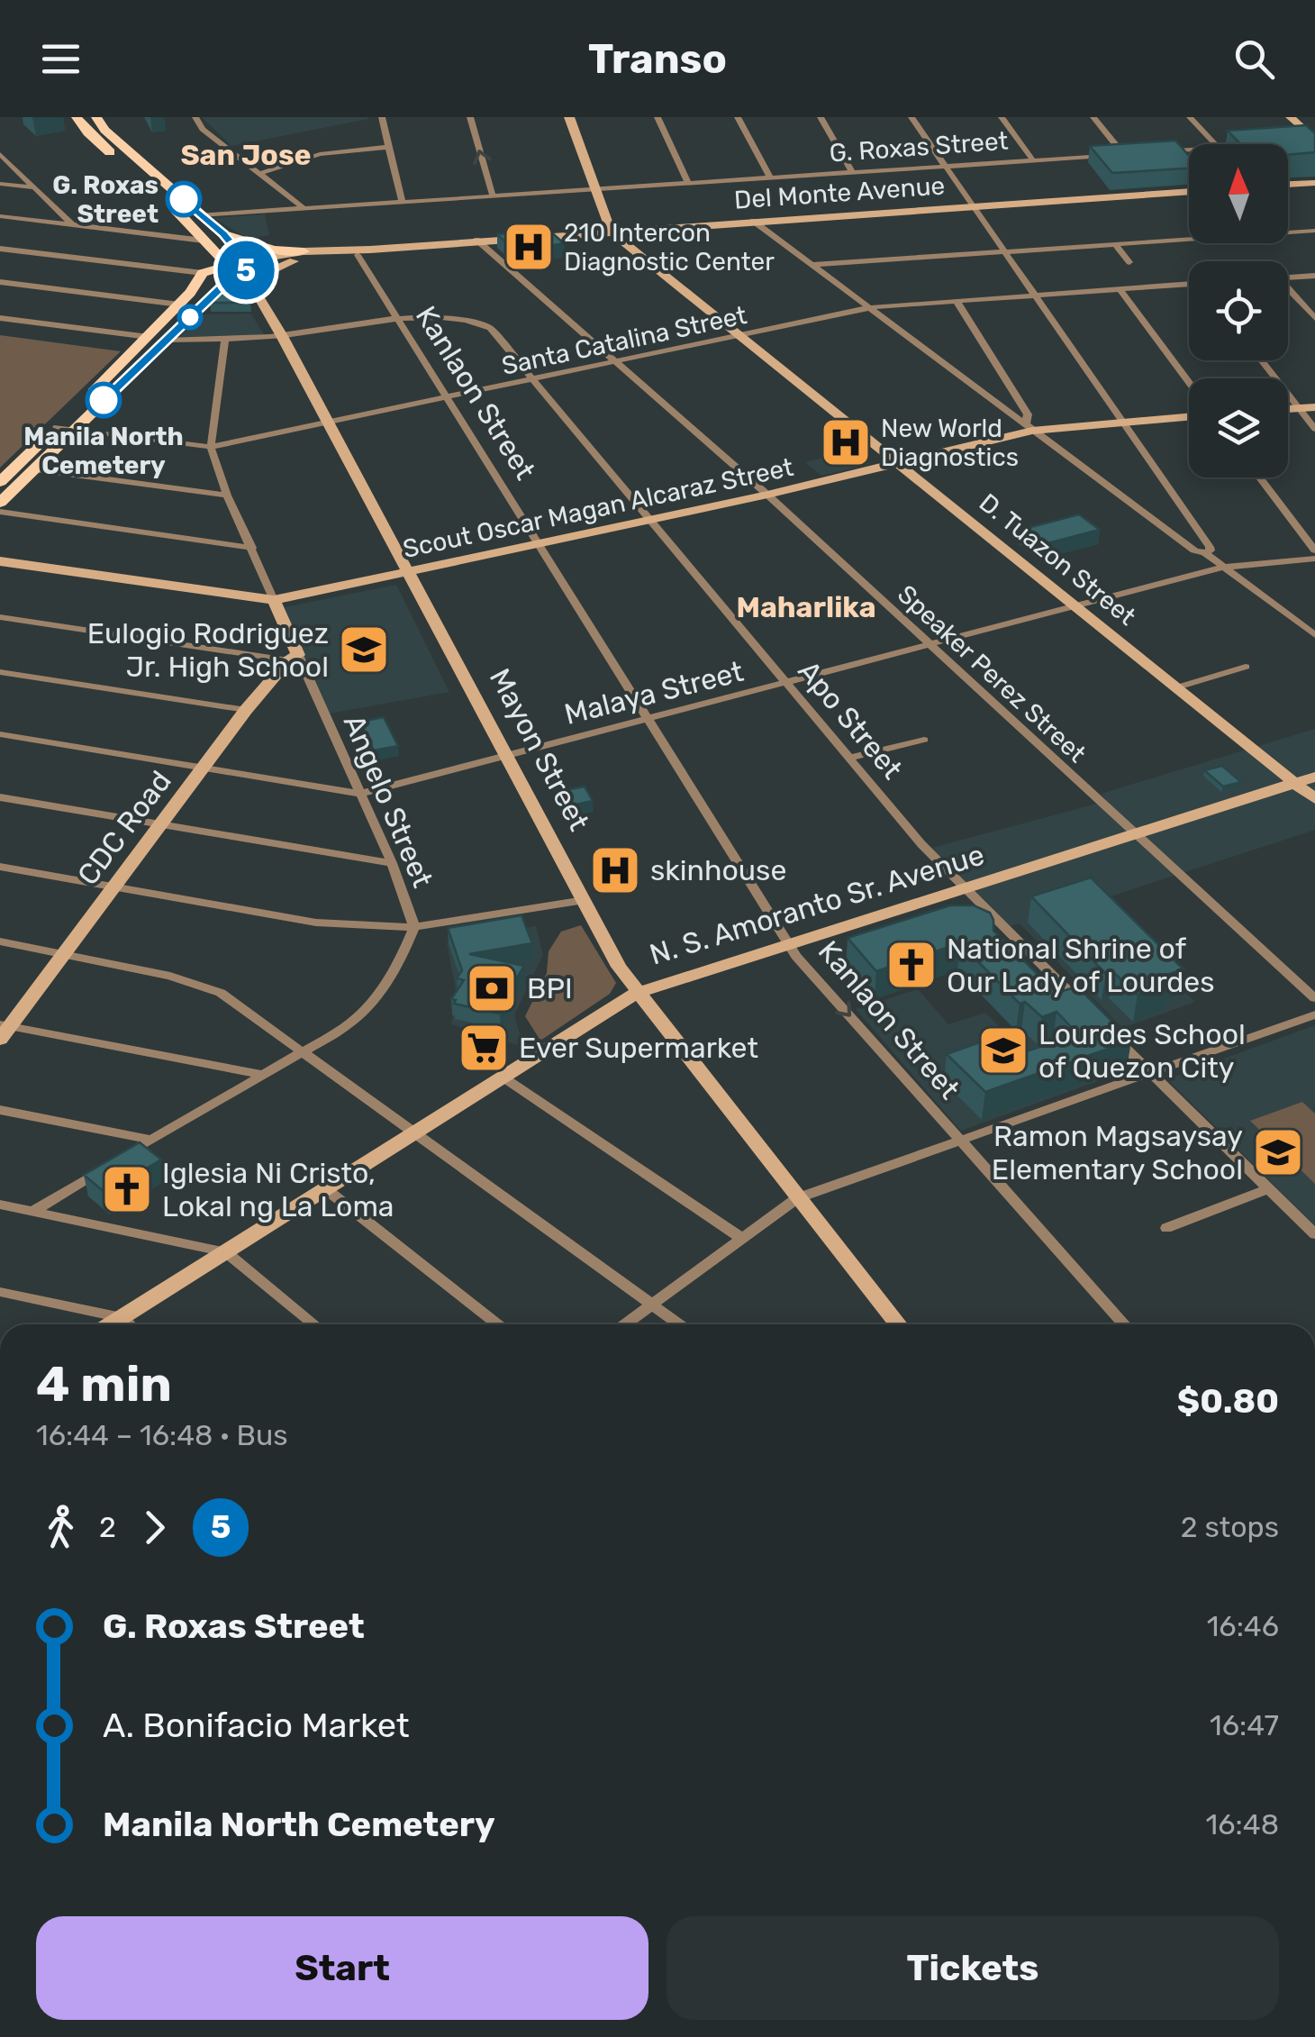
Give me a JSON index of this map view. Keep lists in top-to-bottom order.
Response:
{
  "streets": {
    "street": [
      "G. Roxas Street",
      "Del Monte Avenue",
      "Santa Catalina Street",
      "Kanlaon Street",
      "Scout Oscar Magan Alcaraz Street",
      "D. Tuazon Street",
      "Speaker Perez Street",
      "Malaya Street",
      "Apo Street",
      "Mayon Street",
      "Angelo Street",
      "CDC Road",
      "N. S. Amoranto Sr. Avenue"
    ]
  },
  "crossings": [
    ["Del Monte Avenue", "Kanlaon Street"],
    ["Del Monte Avenue", "D. Tuazon Street"],
    ["Del Monte Avenue", "Speaker Perez Street"],
    ["Del Monte Avenue", "Mayon Street"],
    ["Santa Catalina Street", "Kanlaon Street"],
    ["Santa Catalina Street", "D. Tuazon Street"],
    ["Santa Catalina Street", "Speaker Perez Street"],
    ["Santa Catalina Street", "Apo Street"],
    ["Santa Catalina Street", "Mayon Street"],
    ["Santa Catalina Street", "Angelo Street"],
    ["Kanlaon Street", "Scout Oscar Magan Alcaraz Street"],
    ["Kanlaon Street", "Malaya Street"],
    ["Kanlaon Street", "Apo Street"],
    ["Kanlaon Street", "N. S. Amoranto Sr. Avenue"],
    ["Scout Oscar Magan Alcaraz Street", "D. Tuazon Street"],
    ["Scout Oscar Magan Alcaraz Street", "Speaker Perez Street"],
    ["Scout Oscar Magan Alcaraz Street", "Apo Street"],
    ["Scout Oscar Magan Alcaraz Street", "Mayon Street"],
    ["Scout Oscar Magan Alcaraz Street", "Angelo Street"],
    ["D. Tuazon Street", "Malaya Street"],
    ["D. Tuazon Street", "N. S. Amoranto Sr. Avenue"],
    ["Speaker Perez Street", "Malaya Street"],
    ["Speaker Perez Street", "N. S. Amoranto Sr. Avenue"],
    ["Malaya Street", "Apo Street"],
    ["Malaya Street", "Mayon Street"],
    ["Malaya Street", "Angelo Street"],
    ["Malaya Street", "CDC Road"],
    ["Apo Street", "Mayon Street"],
    ["Apo Street", "Angelo Street"],
    ["Apo Street", "N. S. Amoranto Sr. Avenue"],
    ["Mayon Street", "N. S. Amoranto Sr. Avenue"],
    ["Angelo Street", "CDC Road"]
  ],
  "districts": ["San Jose", "Maharlika"],
  "places": {
    "other": ["G. Roxas Street", "Manila North Cemetery"],
    "hospital": ["210 Intercon Diagnostic Center", "New World Diagnostics", "skinhouse"],
    "school or university": ["Eulogio Rodriguez Jr. High School", "Lourdes School of Quezon City", "Ramon Magsaysay Elementary School"],
    "church": ["National Shrine of Our Lady of Lourdes", "Iglesia Ni Cristo, Lokal ng La Loma"],
    "bank": ["BPI"],
    "supermarket": ["Ever Supermarket"]
  },
  "lines": ["bus line 5"],
  "north": "top",
  "page": {
    "header": "Transo",
    "on_map": "5",
    "heading": ["4 min", "16:44 – 16:48 · Bus", "$0.80"],
    "legs": ["2", "5", "2 stops"],
    "list": [
      {
        "name": "G. Roxas Street",
        "value": "16:46"
      },
      {
        "name": "A. Bonifacio Market",
        "value": "16:47"
      },
      {
        "name": "Manila North Cemetery",
        "value": "16:48"
      }
    ],
    "buttons": ["Start", "Tickets"]
  }
}
